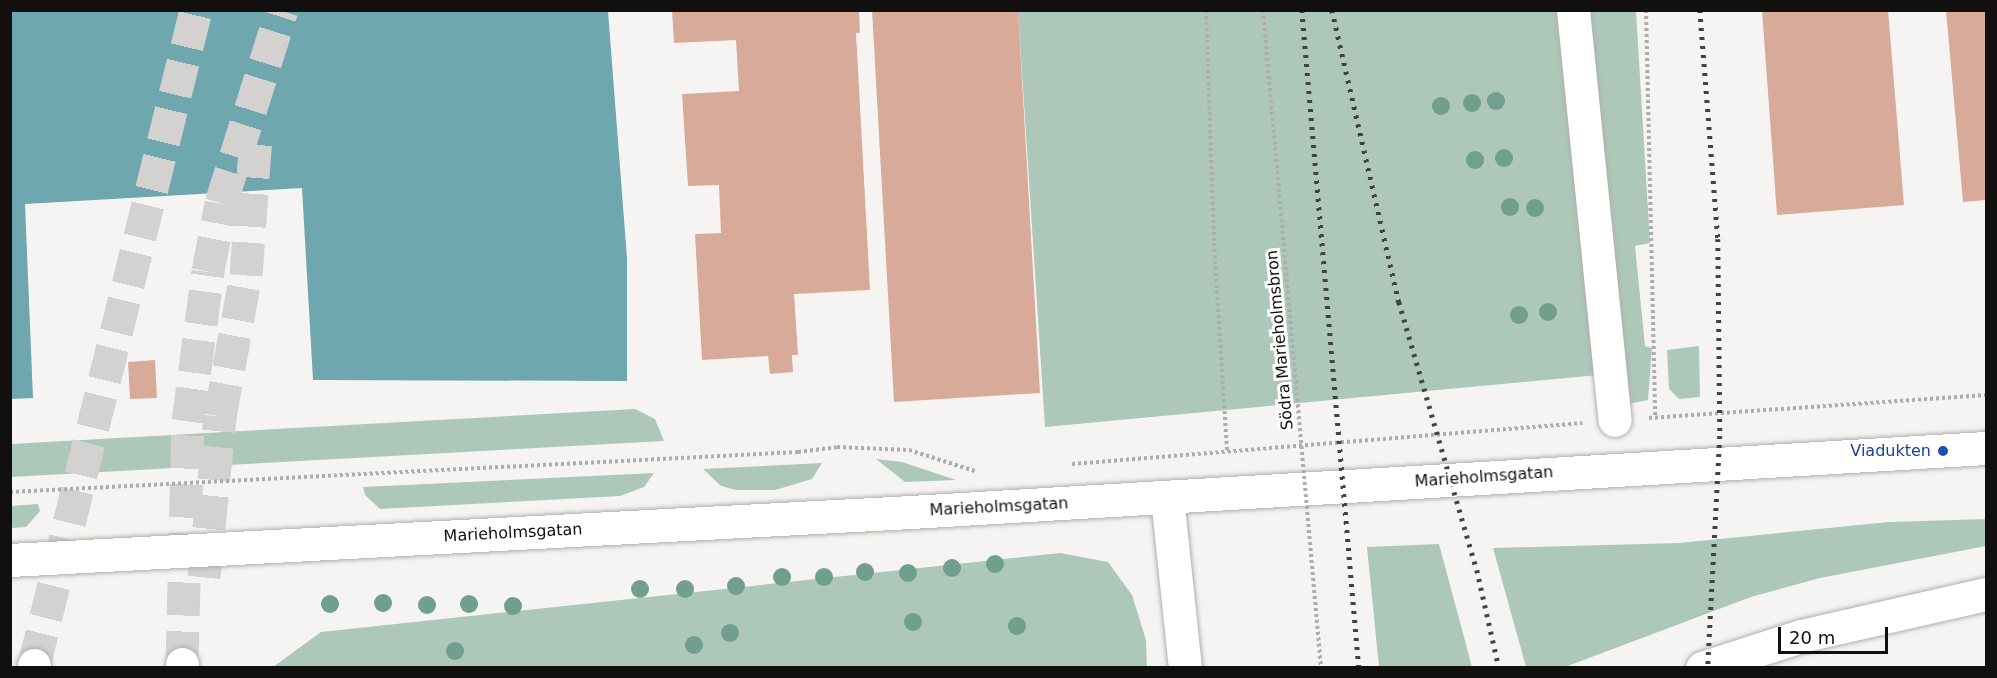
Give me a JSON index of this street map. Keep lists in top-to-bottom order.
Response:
{
  "streets": {
    "main road": ["Marieholmsgatan"],
    "path": ["Södra Marieholmsbron"]
  },
  "places": ["Viadukten"],
  "scale_bar": "20 m"
}
